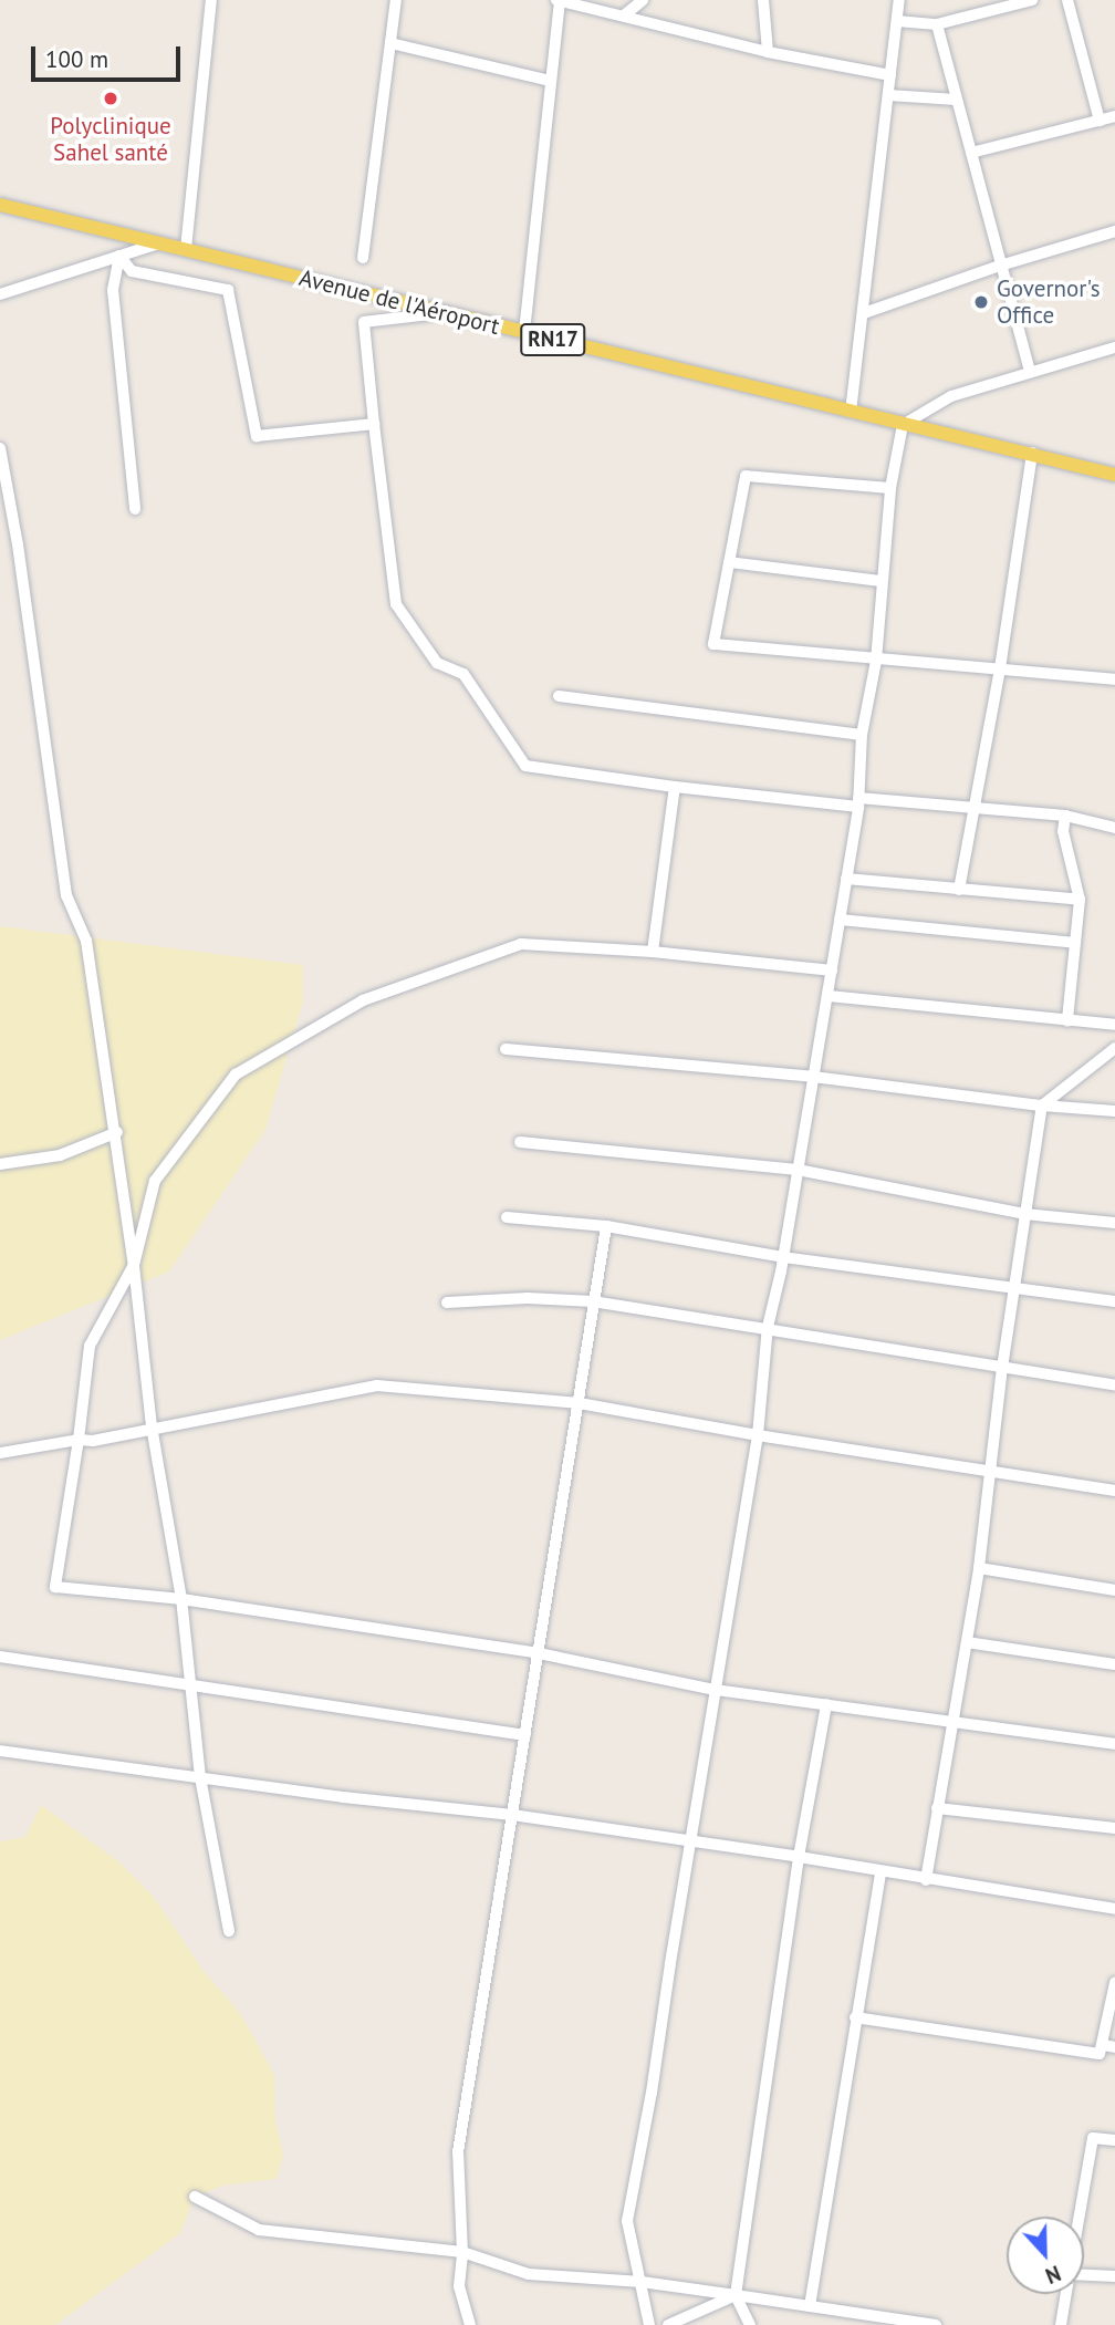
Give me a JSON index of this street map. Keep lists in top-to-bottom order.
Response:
{
  "streets": {
    "main road": ["Avenue de l'Aéroport", "RN17"]
  },
  "places": ["Polyclinique Sahel santé", "Governor's Office"],
  "scale_bar": "100 m",
  "north": "bottom"
}
